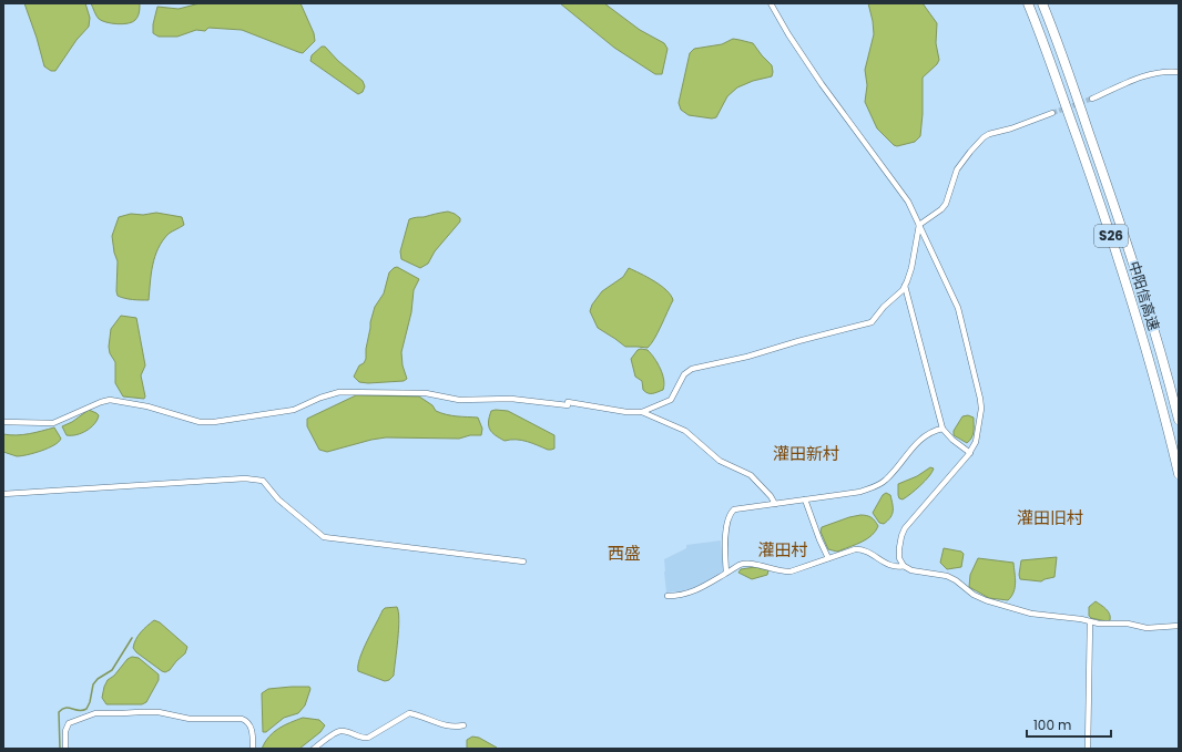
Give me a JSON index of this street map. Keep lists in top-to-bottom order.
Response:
{
  "streets": {
    "highway": ["S26", "中阳信高速"]
  },
  "districts": [
    "灌田新村",
    "灌田旧村",
    "灌田村",
    "西盛"
  ],
  "scale_bar": "100 m"
}
